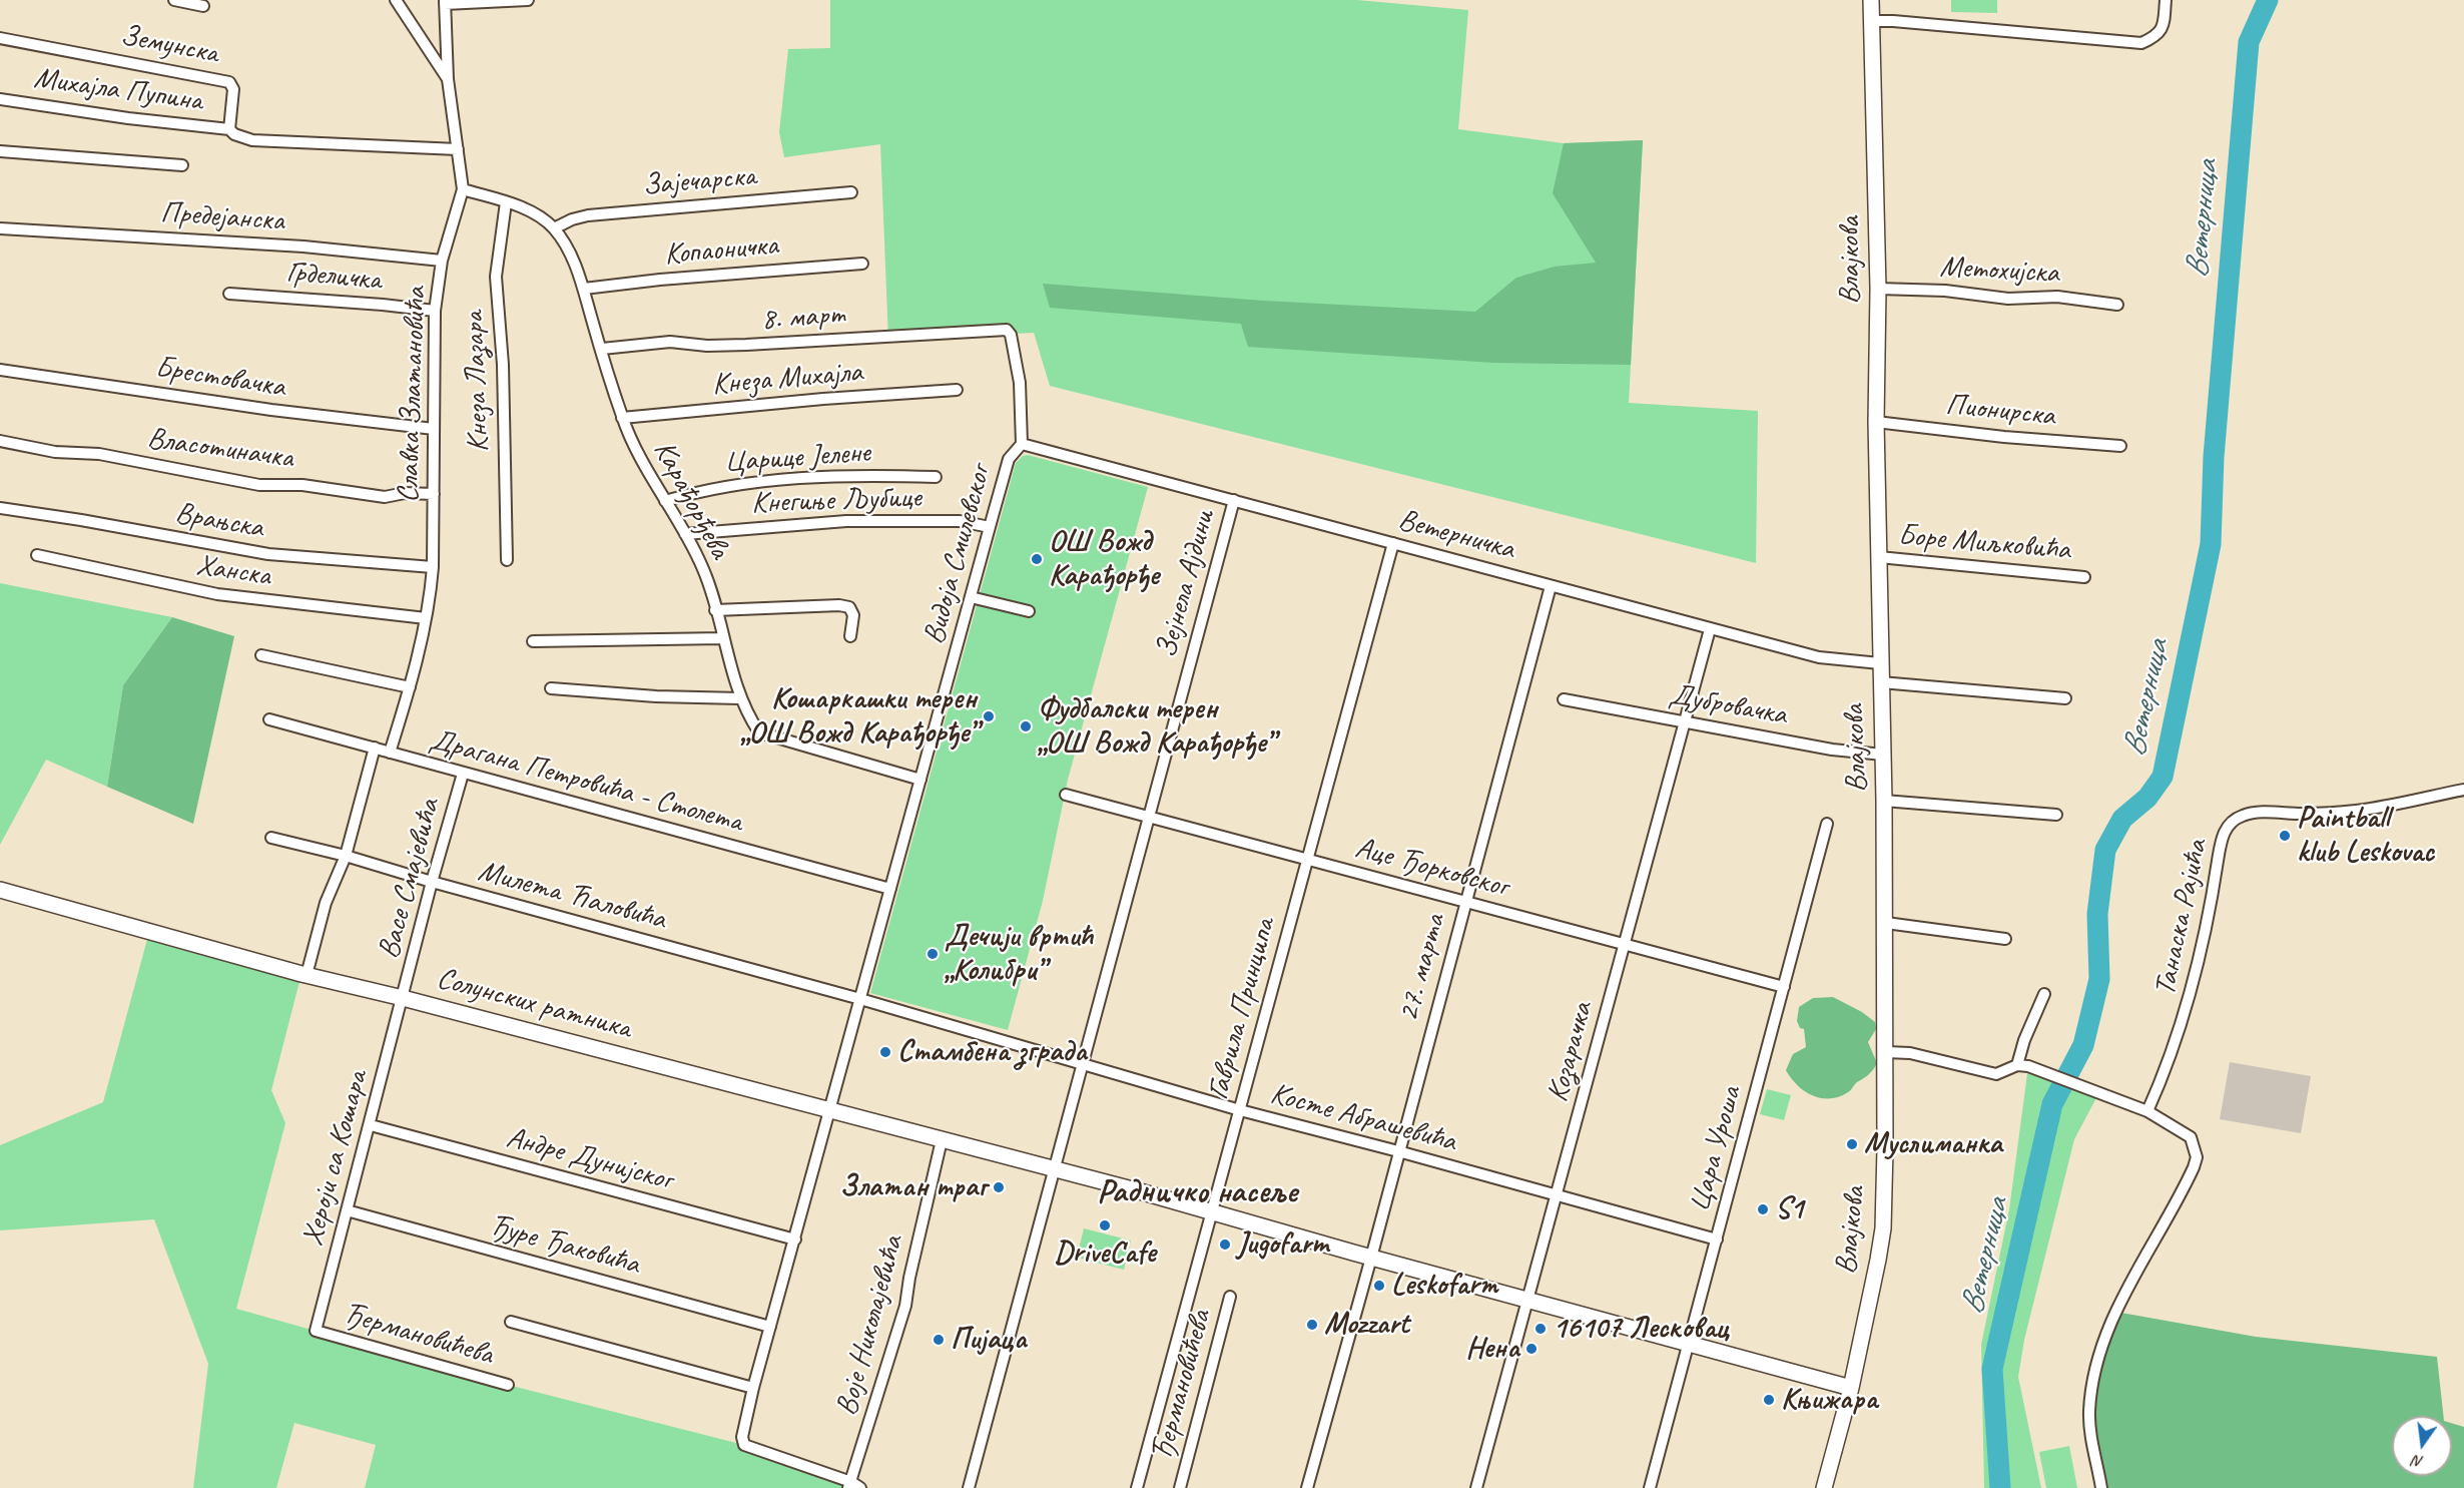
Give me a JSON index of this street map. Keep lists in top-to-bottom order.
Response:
{
  "streets": {
    "main road": ["Влајкова", "Солунских ратника"],
    "street": [
      "Земунска",
      "Михајла Пупина",
      "Зајечарска",
      "Предејанска",
      "Копаоничка",
      "Метохијска",
      "Грделичка",
      "8. март",
      "Брестовачка",
      "Кнеза Михајла",
      "Кнеза Лазара",
      "Славка Златановића",
      "Пионирска",
      "Власотиначка",
      "Царице Јелене",
      "Карађорђева",
      "Кнегиње Љубице",
      "Врањска",
      "Ветерничка",
      "Боре Миљковића",
      "Видоја Смилевског",
      "Ханска",
      "Зејнела Ајдини",
      "Дубровачка",
      "Драгана Петровића - Столета",
      "Аце Ђорковског",
      "Васе Смајевића",
      "Милета Ћаловића",
      "Танаска Рајића",
      "27. марта",
      "Гаврила Принципа",
      "Козарачка",
      "Косте Абрашевића",
      "Цара Уроша",
      "Хероји са Кошара",
      "Андре Дунијског",
      "Ђуре Ђаковића",
      "Воје Николајевића",
      "Ђермановићева"
    ]
  },
  "crossings": [
    ["Земунска", "Михајла Пупина"],
    ["Зајечарска", "Карађорђева"],
    ["Предејанска", "Славка Златановића"],
    ["Копаоничка", "Карађорђева"],
    ["Влајкова", "Метохијска"],
    ["Влајкова", "Пионирска"],
    ["Влајкова", "Ветерничка"],
    ["Влајкова", "Боре Миљковића"],
    ["Влајкова", "Дубровачка"],
    ["Влајкова", "Солунских ратника"],
    ["Грделичка", "Славка Златановића"],
    ["8. март", "Карађорђева"],
    ["8. март", "Видоја Смилевског"],
    ["Брестовачка", "Славка Златановића"],
    ["Кнеза Михајла", "Карађорђева"],
    ["Кнеза Лазара", "Карађорђева"],
    ["Славка Златановића", "Власотиначка"],
    ["Славка Златановића", "Карађорђева"],
    ["Славка Златановића", "Врањска"],
    ["Славка Златановића", "Ханска"],
    ["Славка Златановића", "Драгана Петровића - Столета"],
    ["Царице Јелене", "Карађорђева"],
    ["Карађорђева", "Кнегиње Љубице"],
    ["Карађорђева", "Видоја Смилевског"],
    ["Кнегиње Љубице", "Видоја Смилевског"],
    ["Ветерничка", "Видоја Смилевског"],
    ["Ветерничка", "Зејнела Ајдини"],
    ["Ветерничка", "27. марта"],
    ["Ветерничка", "Гаврила Принципа"],
    ["Ветерничка", "Козарачка"],
    ["Видоја Смилевског", "Драгана Петровића - Столета"],
    ["Видоја Смилевског", "Милета Ћаловића"],
    ["Видоја Смилевског", "Солунских ратника"],
    ["Видоја Смилевског", "Косте Абрашевића"],
    ["Зејнела Ајдини", "Аце Ђорковског"],
    ["Зејнела Ајдини", "Солунских ратника"],
    ["Зејнела Ајдини", "Косте Абрашевића"],
    ["Дубровачка", "Козарачка"],
    ["Драгана Петровића - Столета", "Васе Смајевића"],
    ["Аце Ђорковског", "27. марта"],
    ["Аце Ђорковског", "Гаврила Принципа"],
    ["Аце Ђорковског", "Козарачка"],
    ["Аце Ђорковског", "Цара Уроша"],
    ["Васе Смајевића", "Милета Ћаловића"],
    ["Васе Смајевића", "Солунских ратника"],
    ["Васе Смајевића", "Хероји са Кошара"],
    ["Милета Ћаловића", "Косте Абрашевића"],
    ["27. марта", "Солунских ратника"],
    ["27. марта", "Косте Абрашевића"],
    ["Солунских ратника", "Гаврила Принципа"],
    ["Солунских ратника", "Козарачка"],
    ["Солунских ратника", "Цара Уроша"],
    ["Солунских ратника", "Хероји са Кошара"],
    ["Солунских ратника", "Воје Николајевића"],
    ["Гаврила Принципа", "Косте Абрашевића"],
    ["Козарачка", "Косте Абрашевића"],
    ["Косте Абрашевића", "Цара Уроша"],
    ["Хероји са Кошара", "Андре Дунијског"],
    ["Хероји са Кошара", "Ђуре Ђаковића"],
    ["Хероји са Кошара", "Ђермановићева"]
  ],
  "districts": ["Радничко насеље"],
  "water": ["Ветерница"],
  "places": [
    "ОШ Вожд Карађорђе",
    "Кошаркашки терен „ОШ Вожд Карађорђе”",
    "Фудбалски терен „ОШ Вожд Карађорђе”",
    "Paintball klub Leskovac",
    "Дечији вртић „Колибри”",
    "Стамбена зграда",
    "Муслиманка",
    "Златан траг",
    "S1",
    "DriveCafe",
    "Jugofarm",
    "Leskofarm",
    "Mozzart",
    "16107 Лесковац",
    "Пијаца",
    "Нена",
    "Књижара"
  ],
  "north": "bottom"
}
